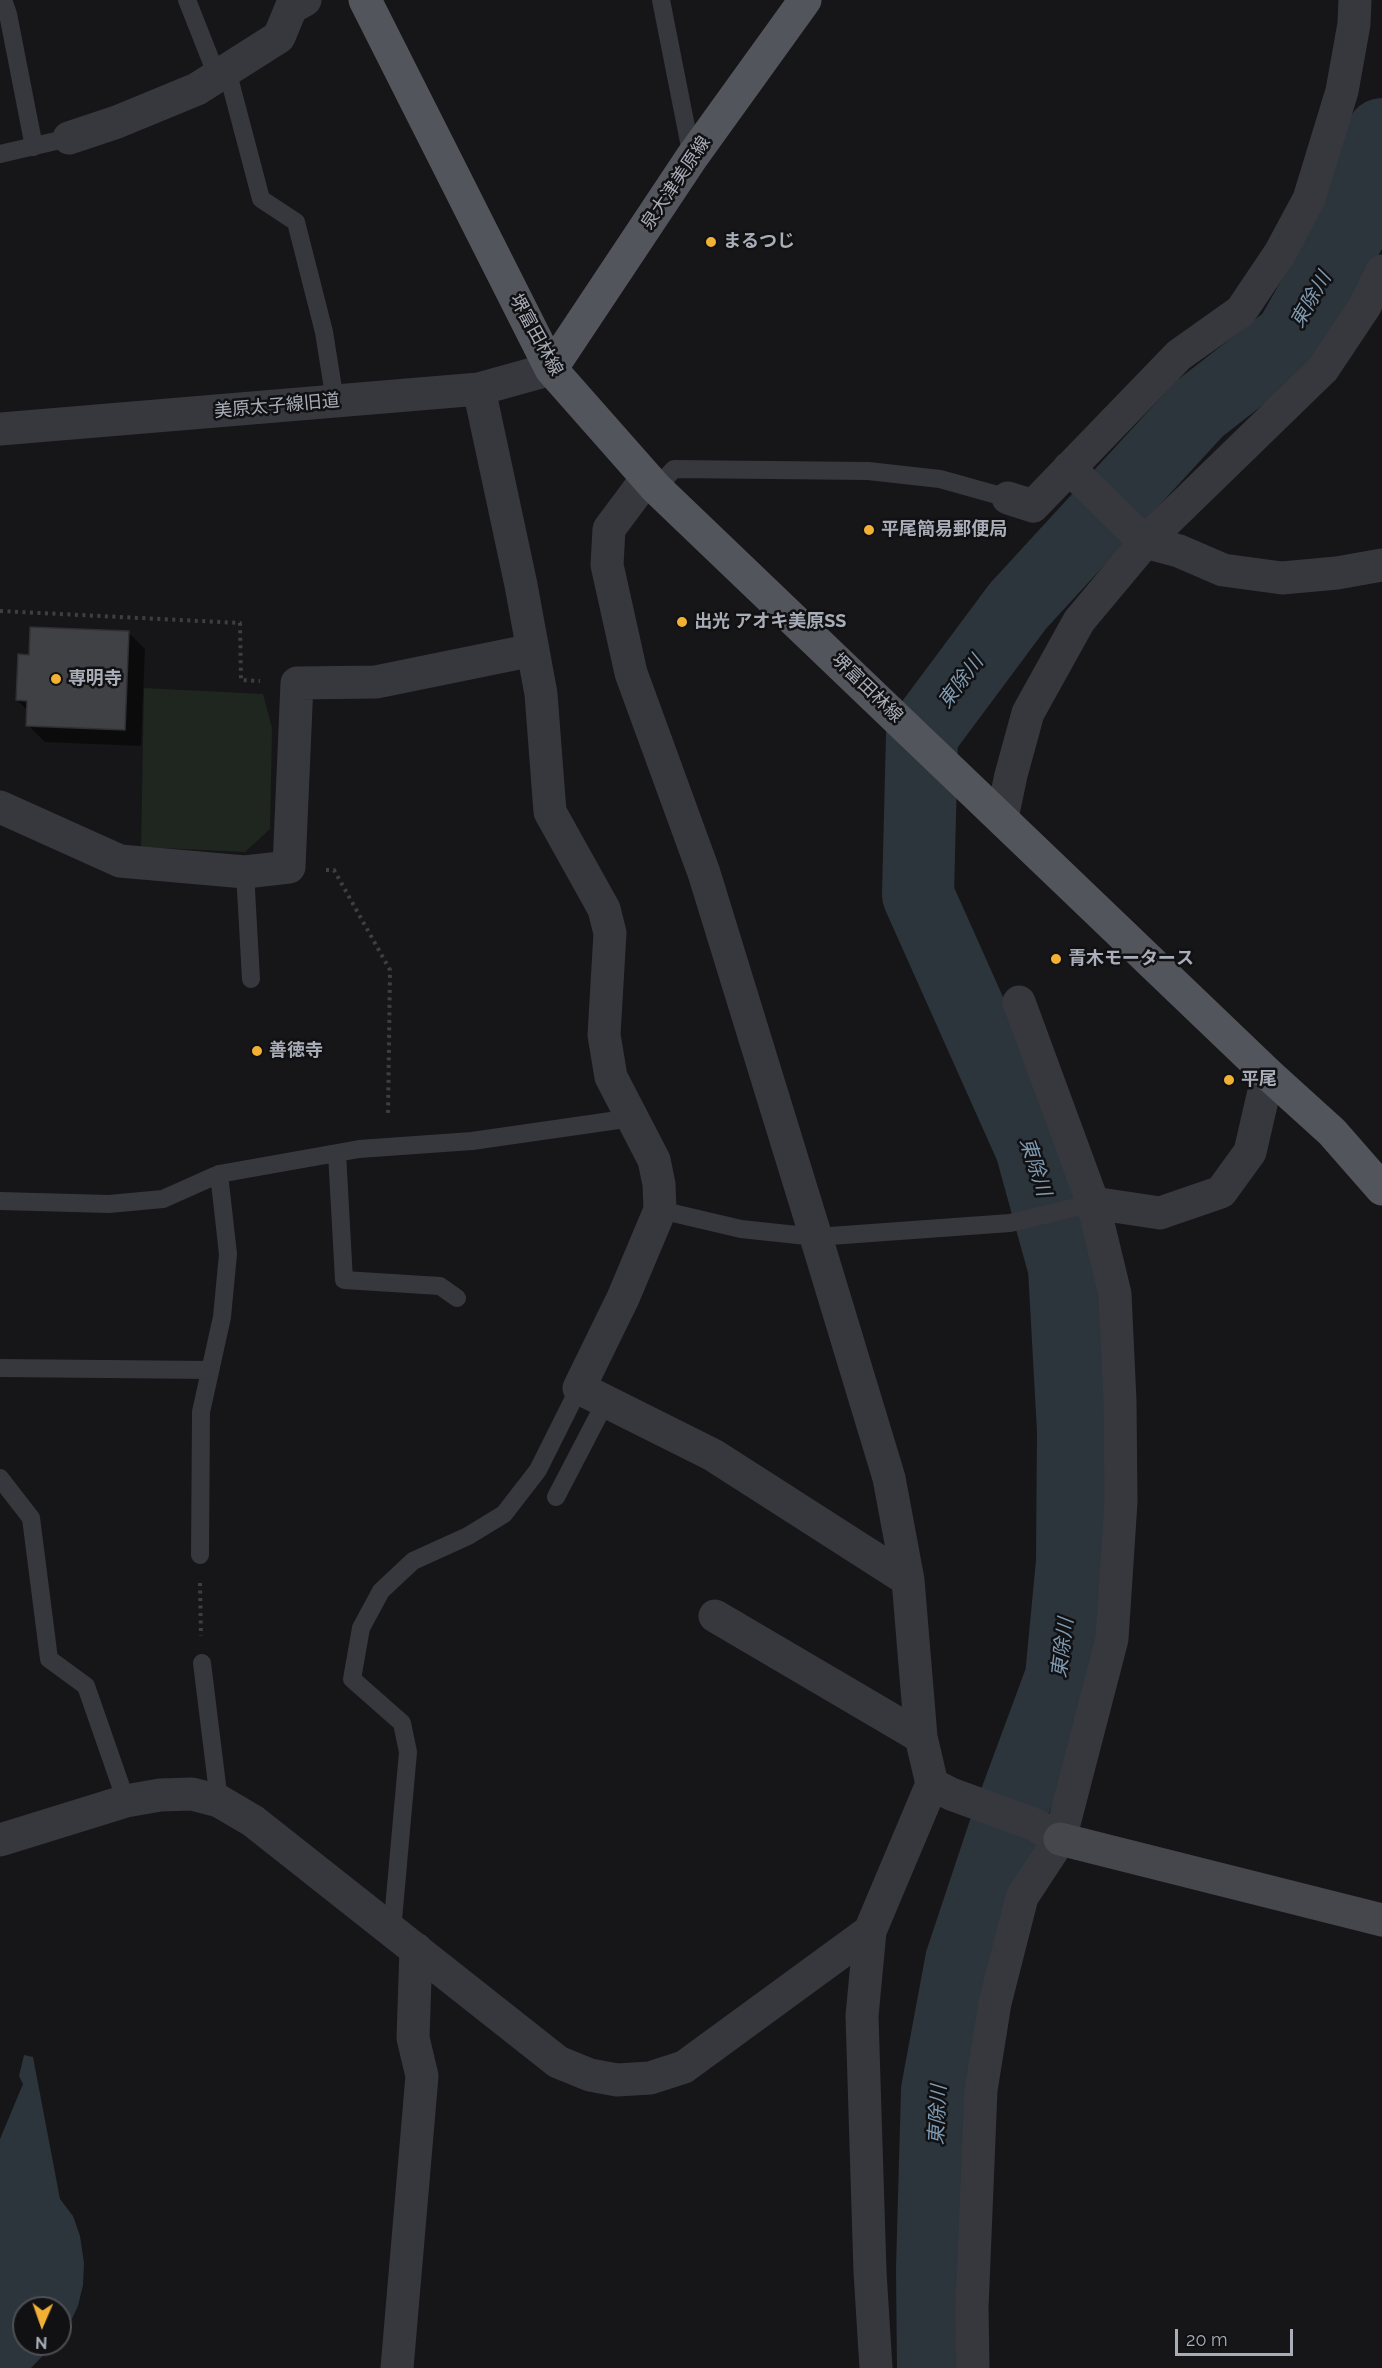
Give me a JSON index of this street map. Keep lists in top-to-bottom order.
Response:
{
  "streets": {
    "main road": ["泉大津美原線", "堺富田林線"],
    "street": ["美原太子線旧道"]
  },
  "crossings": [
    ["泉大津美原線", "堺富田林線"],
    ["泉大津美原線", "美原太子線旧道"],
    ["堺富田林線", "美原太子線旧道"]
  ],
  "water": ["東除川"],
  "places": [
    "まるつじ",
    "平尾簡易郵便局",
    "出光 アオキ美原SS",
    "専明寺",
    "青木モータース",
    "善徳寺",
    "平尾"
  ],
  "scale_bar": "20 m",
  "north": "bottom"
}
